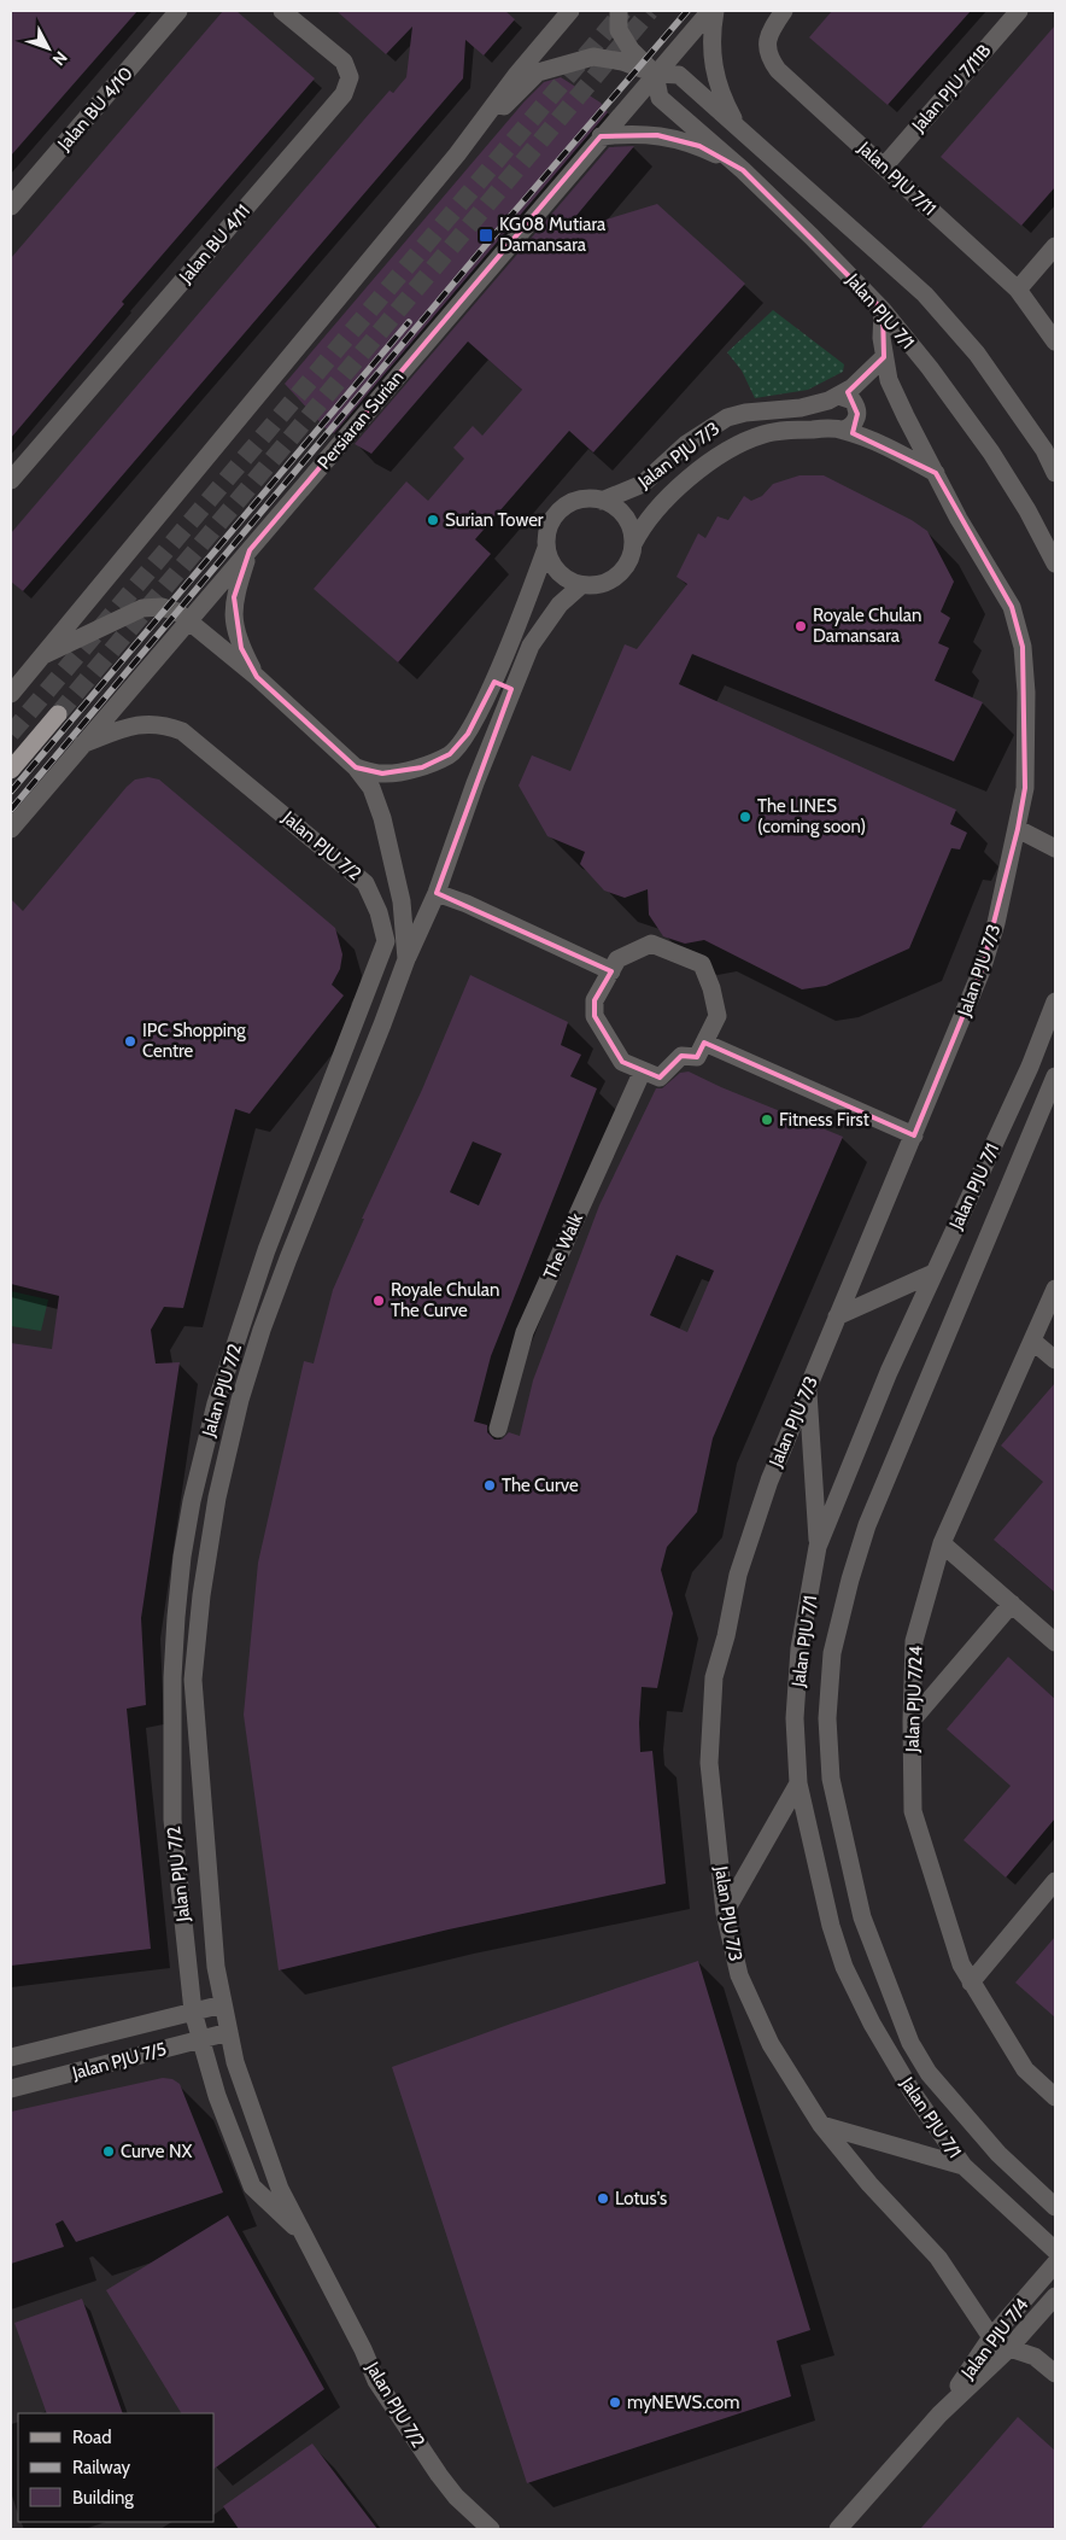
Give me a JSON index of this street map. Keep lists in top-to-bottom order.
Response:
{
  "streets": {
    "street": [
      "Jalan PJU 7/11B",
      "Jalan BU 4/10",
      "Jalan PJU 7/11",
      "Jalan BU 4/11",
      "Jalan PJU 7/1",
      "Persiaran Surian",
      "Jalan PJU 7/3",
      "Jalan PJU 7/2",
      "The Walk",
      "Jalan PJU 7/24",
      "Jalan PJU 7/5",
      "Jalan PJU 7/4"
    ]
  },
  "crossings": [
    ["Jalan PJU 7/11B", "Jalan PJU 7/11"],
    ["Jalan PJU 7/1", "Persiaran Surian"],
    ["Jalan PJU 7/1", "Jalan PJU 7/3"],
    ["Persiaran Surian", "Jalan PJU 7/2"],
    ["Jalan PJU 7/3", "Jalan PJU 7/4"],
    ["Jalan PJU 7/2", "Jalan PJU 7/5"]
  ],
  "places": {
    "transit": ["KG08 Mutiara Damansara"],
    "other": [
      "Surian Tower",
      "Royale Chulan Damansara",
      "The LINES (coming soon)",
      "IPC Shopping Centre",
      "Fitness First",
      "Royale Chulan The Curve",
      "The Curve",
      "Curve NX",
      "Lotus's",
      "myNEWS.com"
    ]
  },
  "legend": ["Road", "Railway", "Building"],
  "north": "bottom right"
}
